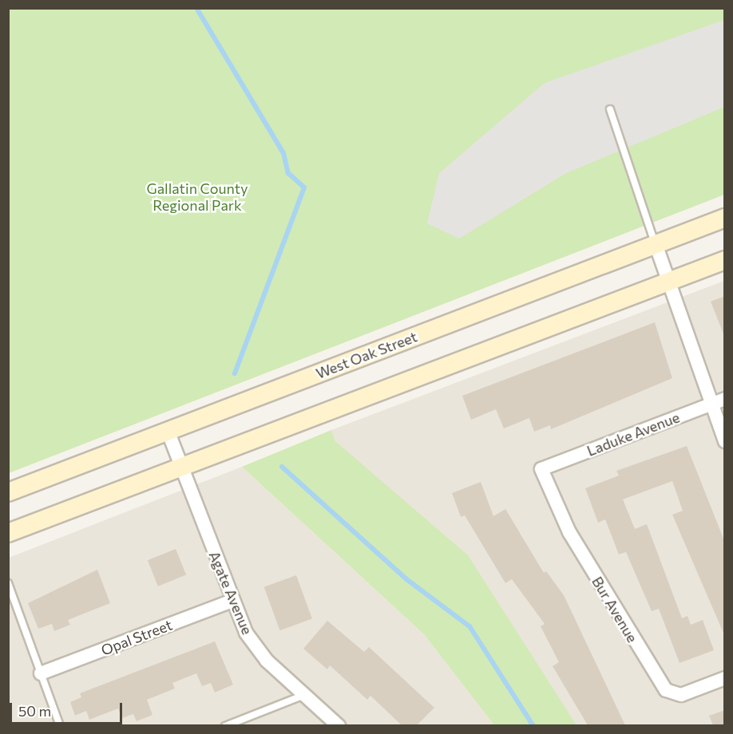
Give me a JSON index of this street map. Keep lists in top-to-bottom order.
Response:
{
  "streets": {
    "main road": ["West Oak Street"],
    "street": [
      "Laduke Avenue",
      "Agate Avenue",
      "Bur Avenue",
      "Opal Street"
    ]
  },
  "crossings": [
    ["West Oak Street", "Agate Avenue"],
    ["Laduke Avenue", "Bur Avenue"],
    ["Agate Avenue", "Opal Street"]
  ],
  "parks": ["Gallatin County Regional Park"],
  "scale_bar": "50 m"
}
